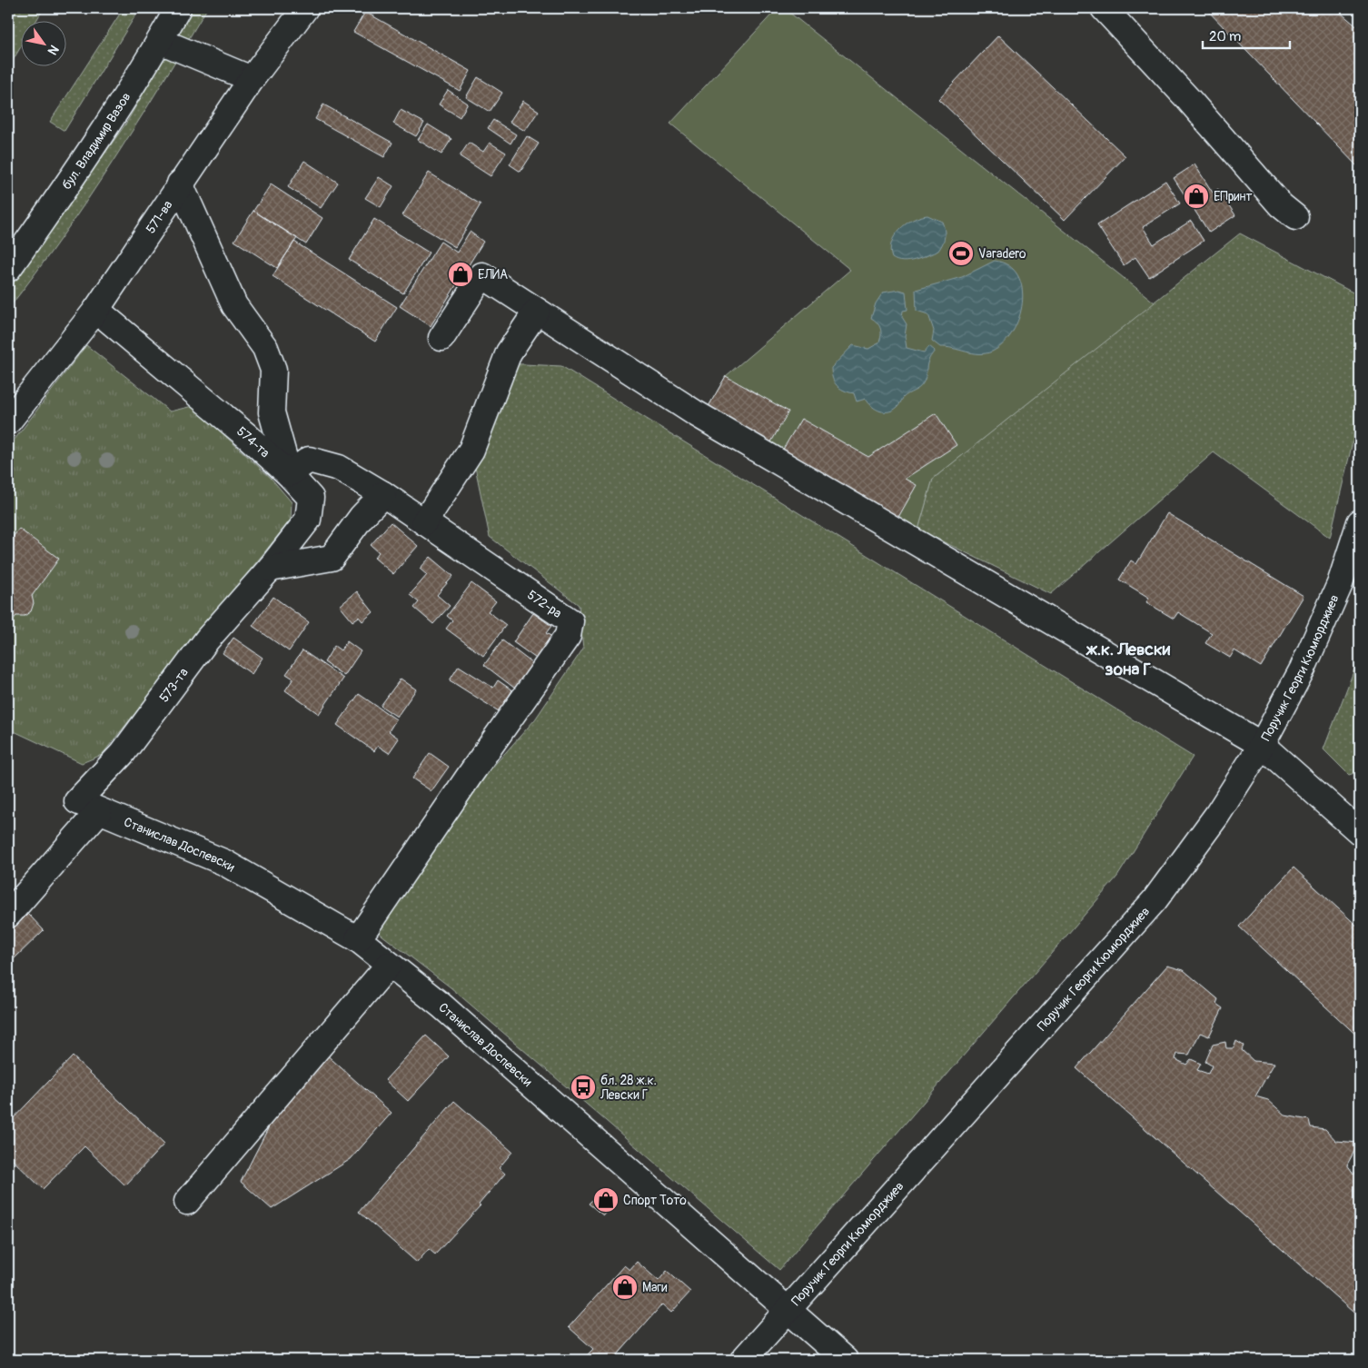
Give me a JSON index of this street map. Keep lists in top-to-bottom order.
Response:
{
  "streets": {
    "street": [
      "бул. Владимир Вазов",
      "571-ва",
      "574-та",
      "572-ра",
      "Поручик Георги Кюмюрджиев",
      "573-та",
      "Станислав Доспевски"
    ]
  },
  "crossings": [
    ["571-ва", "574-та"],
    ["574-та", "573-та"],
    ["572-ра", "Станислав Доспевски"],
    ["Поручик Георги Кюмюрджиев", "Станислав Доспевски"],
    ["573-та", "Станислав Доспевски"]
  ],
  "districts": ["ж.к. Левски зона Г"],
  "places": {
    "shop": [
      "ЕПринт",
      "ЕЛИА",
      "Спорт Тото",
      "Маги"
    ],
    "sports": ["Varadero"],
    "bus stop": ["бл. 28 ж.к. Левски Г"]
  },
  "scale_bar": "20 m",
  "north": "bottom right"
}
